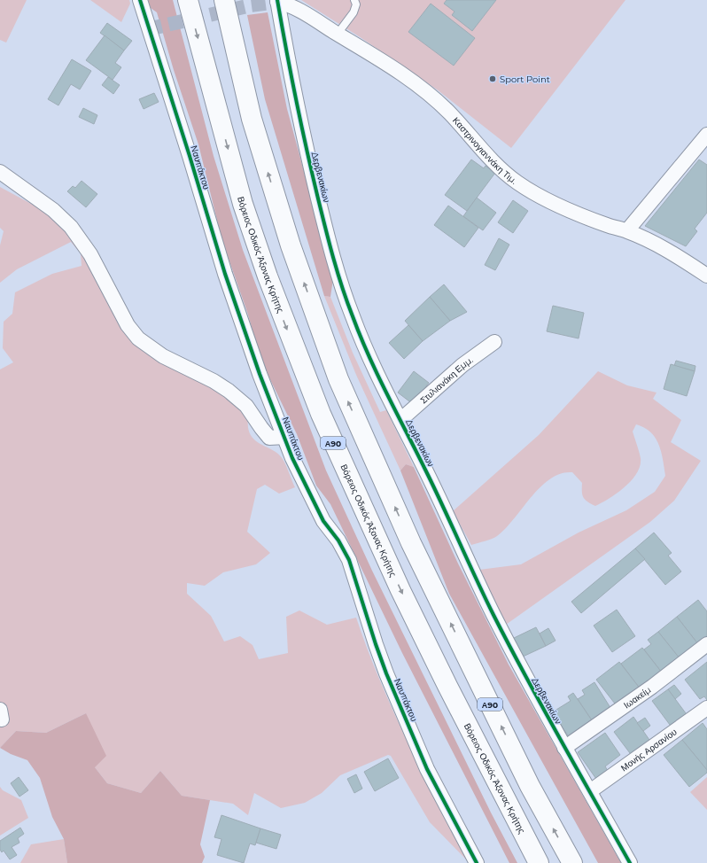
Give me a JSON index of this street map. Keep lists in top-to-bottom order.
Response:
{
  "streets": {
    "highway": ["Βόρειος Οδικός Άξονας Κρήτης", "Α90"],
    "street": [
      "Καστρινογιαννάκη Τιμ.",
      "Ναυπάκτου",
      "Δερβενακίων",
      "Στυλιανάκη Εμμ.",
      "Ιωακείμ",
      "Μονής Αρσανίου"
    ]
  },
  "crossings": [
    ["Καστρινογιαννάκη Τιμ.", "Δερβενακίων"],
    ["Δερβενακίων", "Στυλιανάκη Εμμ."],
    ["Δερβενακίων", "Ιωακείμ"],
    ["Δερβενακίων", "Μονής Αρσανίου"]
  ],
  "places": ["Sport Point"]
}
